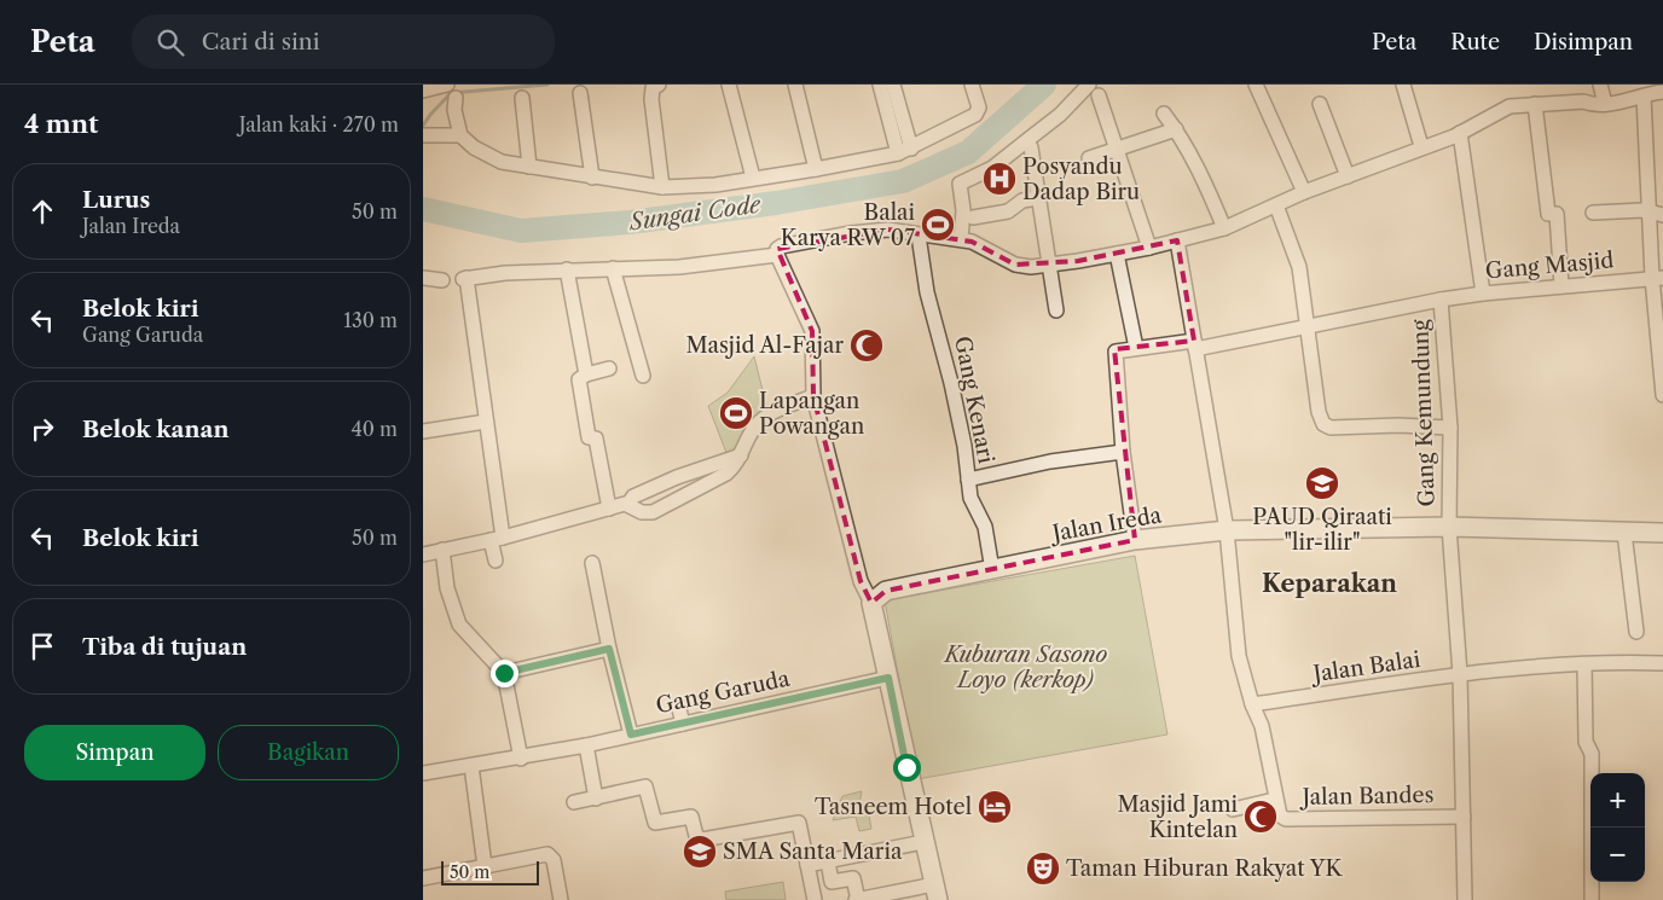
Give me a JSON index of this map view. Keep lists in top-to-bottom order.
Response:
{
  "streets": {
    "street": [
      "Gang Masjid",
      "Gang Kenari",
      "Gang Kemundung",
      "Jalan Ireda",
      "Jalan Balai",
      "Gang Garuda",
      "Jalan Bandes"
    ]
  },
  "crossings": [
    ["Gang Masjid", "Gang Kemundung"],
    ["Gang Kenari", "Jalan Ireda"],
    ["Gang Kemundung", "Jalan Ireda"],
    ["Gang Kemundung", "Jalan Balai"],
    ["Gang Kemundung", "Jalan Bandes"],
    ["Jalan Balai", "Jalan Bandes"]
  ],
  "districts": ["Keparakan"],
  "water": ["Sungai Code"],
  "parks": ["Kuburan Sasono Loyo (kerkop)"],
  "places": {
    "hospital": ["Posyandu Dadap Biru"],
    "sports": ["Balai Karya RW 07", "Lapangan Powangan"],
    "mosque": ["Masjid Al-Fajar", "Masjid Jami Kintelan"],
    "school or university": ["PAUD Qiraati \"lir-ilir\"", "SMA Santa Maria"],
    "hotel": ["Tasneem Hotel"],
    "theatre": ["Taman Hiburan Rakyat YK"]
  },
  "scale_bar": "50 m",
  "page": {
    "header": "Peta",
    "search": "Cari di sini",
    "nav": ["Peta", "Rute", "Disimpan"],
    "heading": ["4 mnt", "Jalan kaki · 270 m"],
    "list": [
      ["Lurus", "Jalan Ireda", "50 m"],
      ["Belok kiri", "Gang Garuda", "130 m"],
      ["Belok kanan", "40 m"],
      ["Belok kiri", "50 m"],
      "Tiba di tujuan"
    ],
    "buttons": ["Simpan", "Bagikan"],
    "map_buttons": ["+", "−"],
    "scale": "50 m"
  }
}
